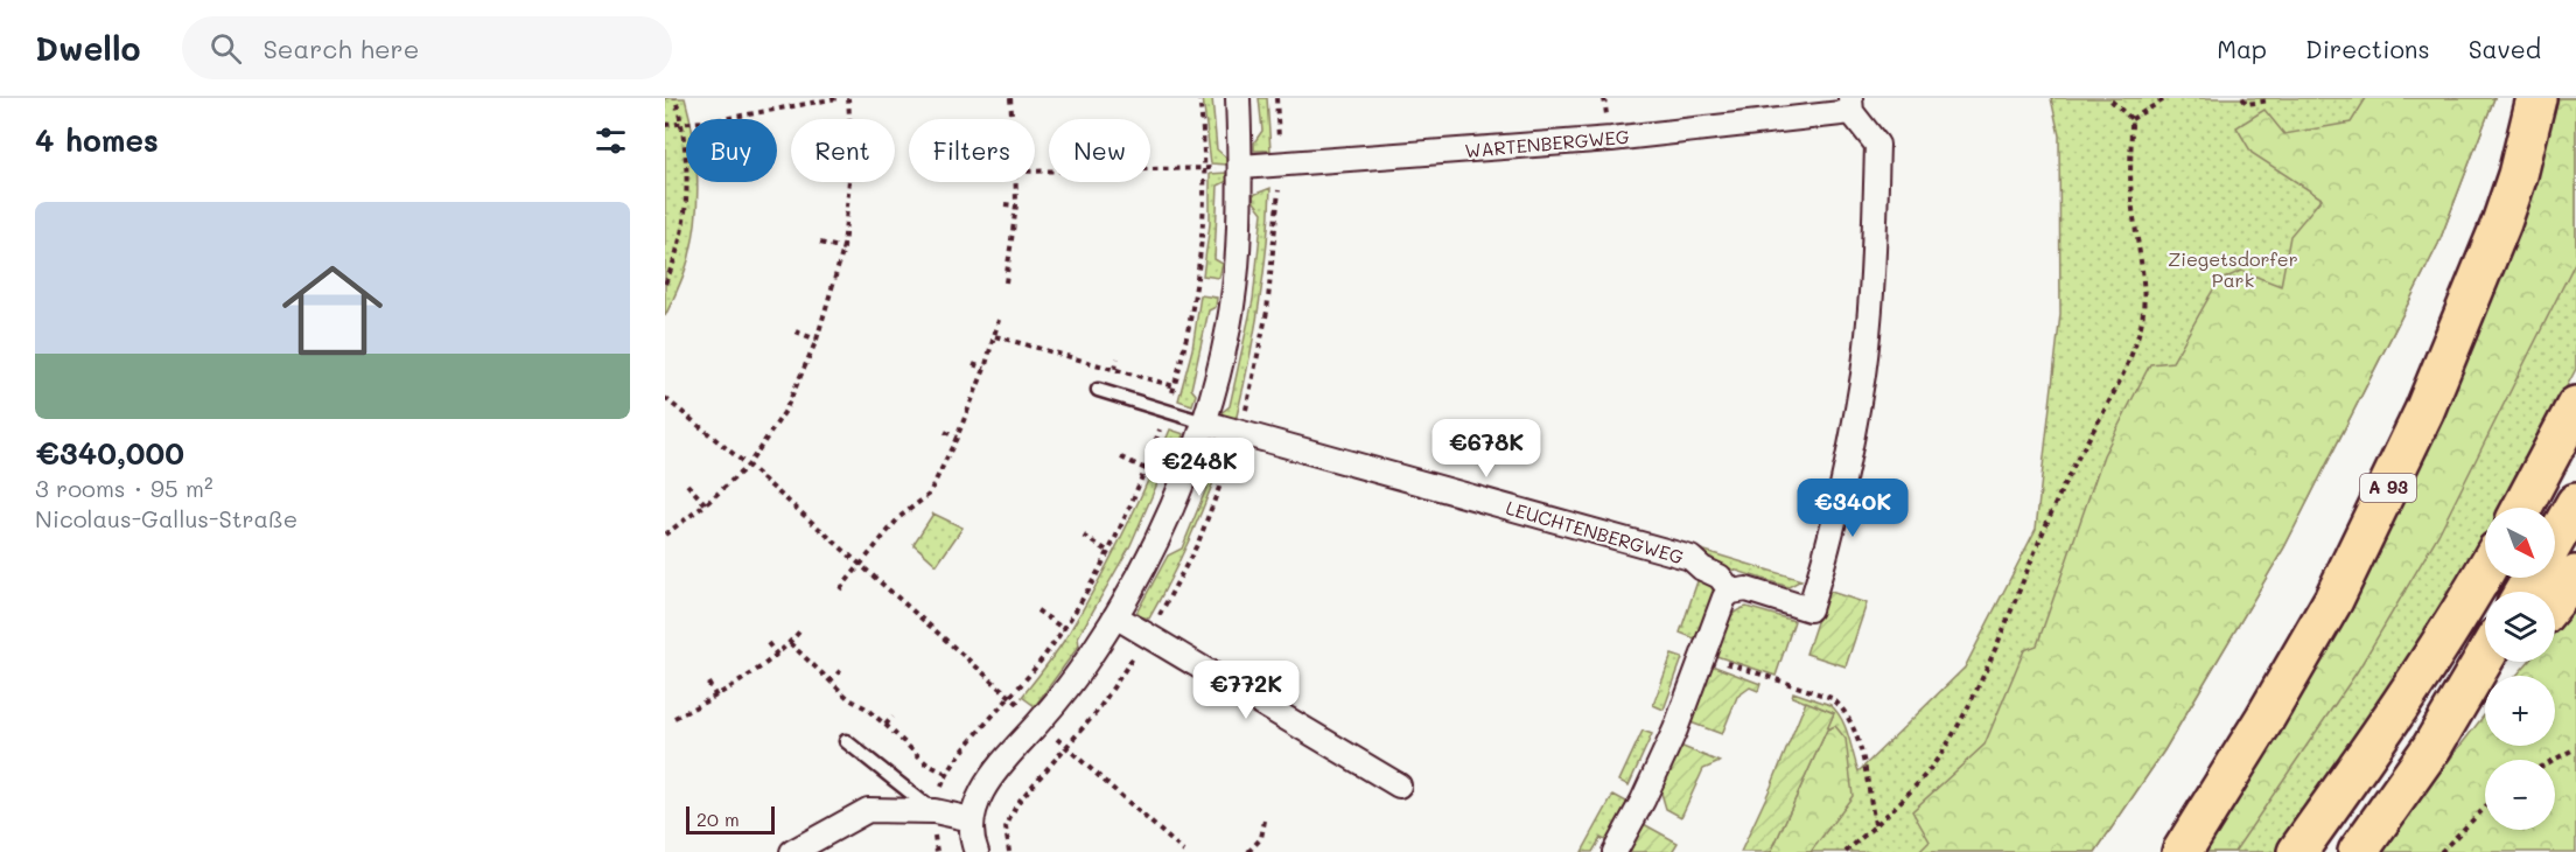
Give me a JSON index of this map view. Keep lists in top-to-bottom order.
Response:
{
  "streets": {
    "highway": ["A 93"],
    "street": ["WARTENBERGWEG", "LEUCHTENBERGWEG"]
  },
  "parks": ["Ziegetsdorfer Park"],
  "scale_bar": "20 m",
  "north": "bottom right",
  "page": {
    "header": "Dwello",
    "search": "Search here",
    "nav": ["Map", "Directions", "Saved"],
    "heading": "4 homes",
    "chip": [
      "Buy",
      "Rent",
      "Filters",
      "New"
    ],
    "list": [
      {
        "name": "€340,000",
        "note": "3 rooms · 95 m² · Nicolaus-Gallus-Straße"
      }
    ],
    "price": [
      "€678K",
      "€248K",
      "€340K",
      "€772K"
    ],
    "map_buttons": ["+", "−"],
    "scale": "20 m"
  }
}
